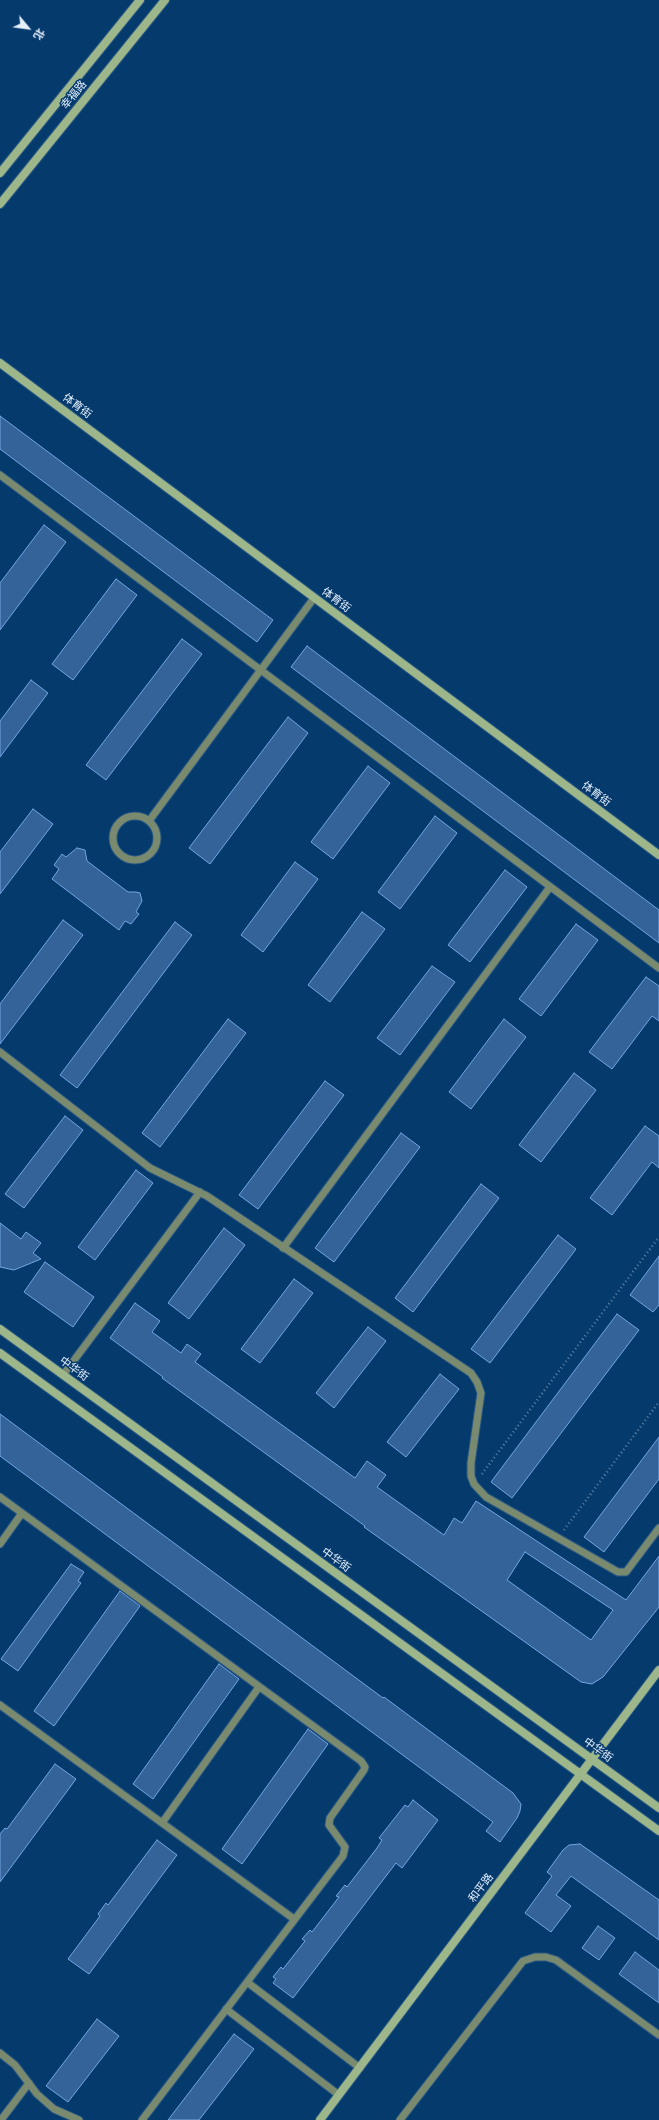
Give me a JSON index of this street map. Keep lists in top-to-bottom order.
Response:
{
  "streets": {
    "street": [
      "幸福路",
      "体育街",
      "中华街",
      "和平路"
    ]
  },
  "crossings": [
    ["中华街", "和平路"]
  ],
  "north": "bottom right"
}
